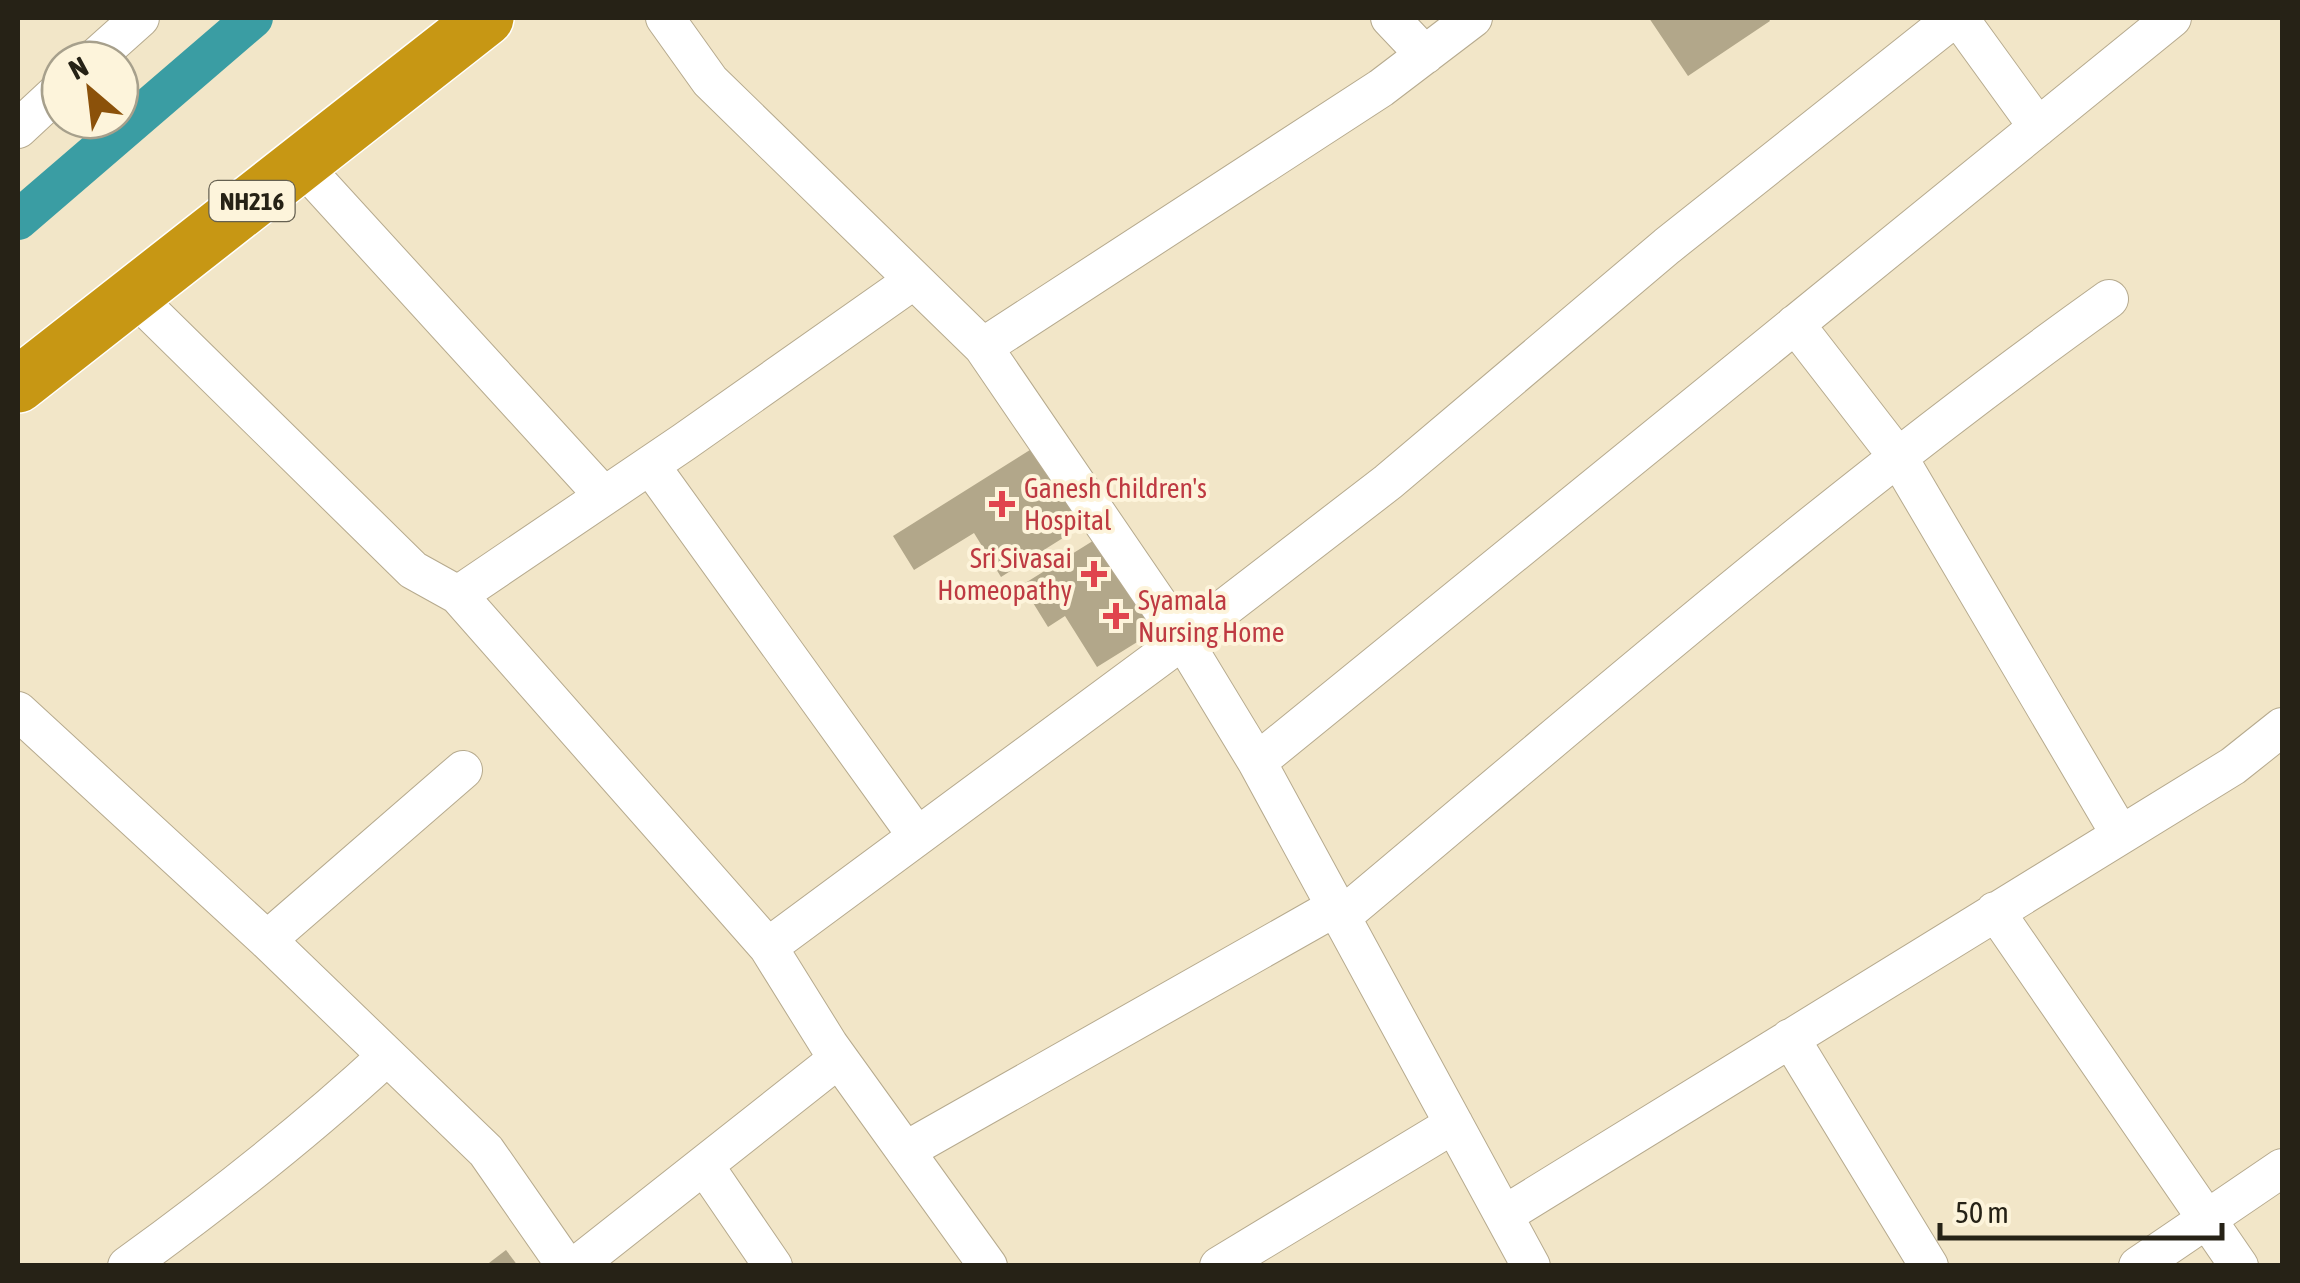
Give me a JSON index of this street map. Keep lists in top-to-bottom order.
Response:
{
  "streets": {
    "highway": ["NH216"]
  },
  "places": {
    "health": ["Ganesh Children's Hospital", "Sri Sivasai Homeopathy", "Syamala Nursing Home"]
  },
  "scale_bar": "50 m",
  "north": "top left"
}
